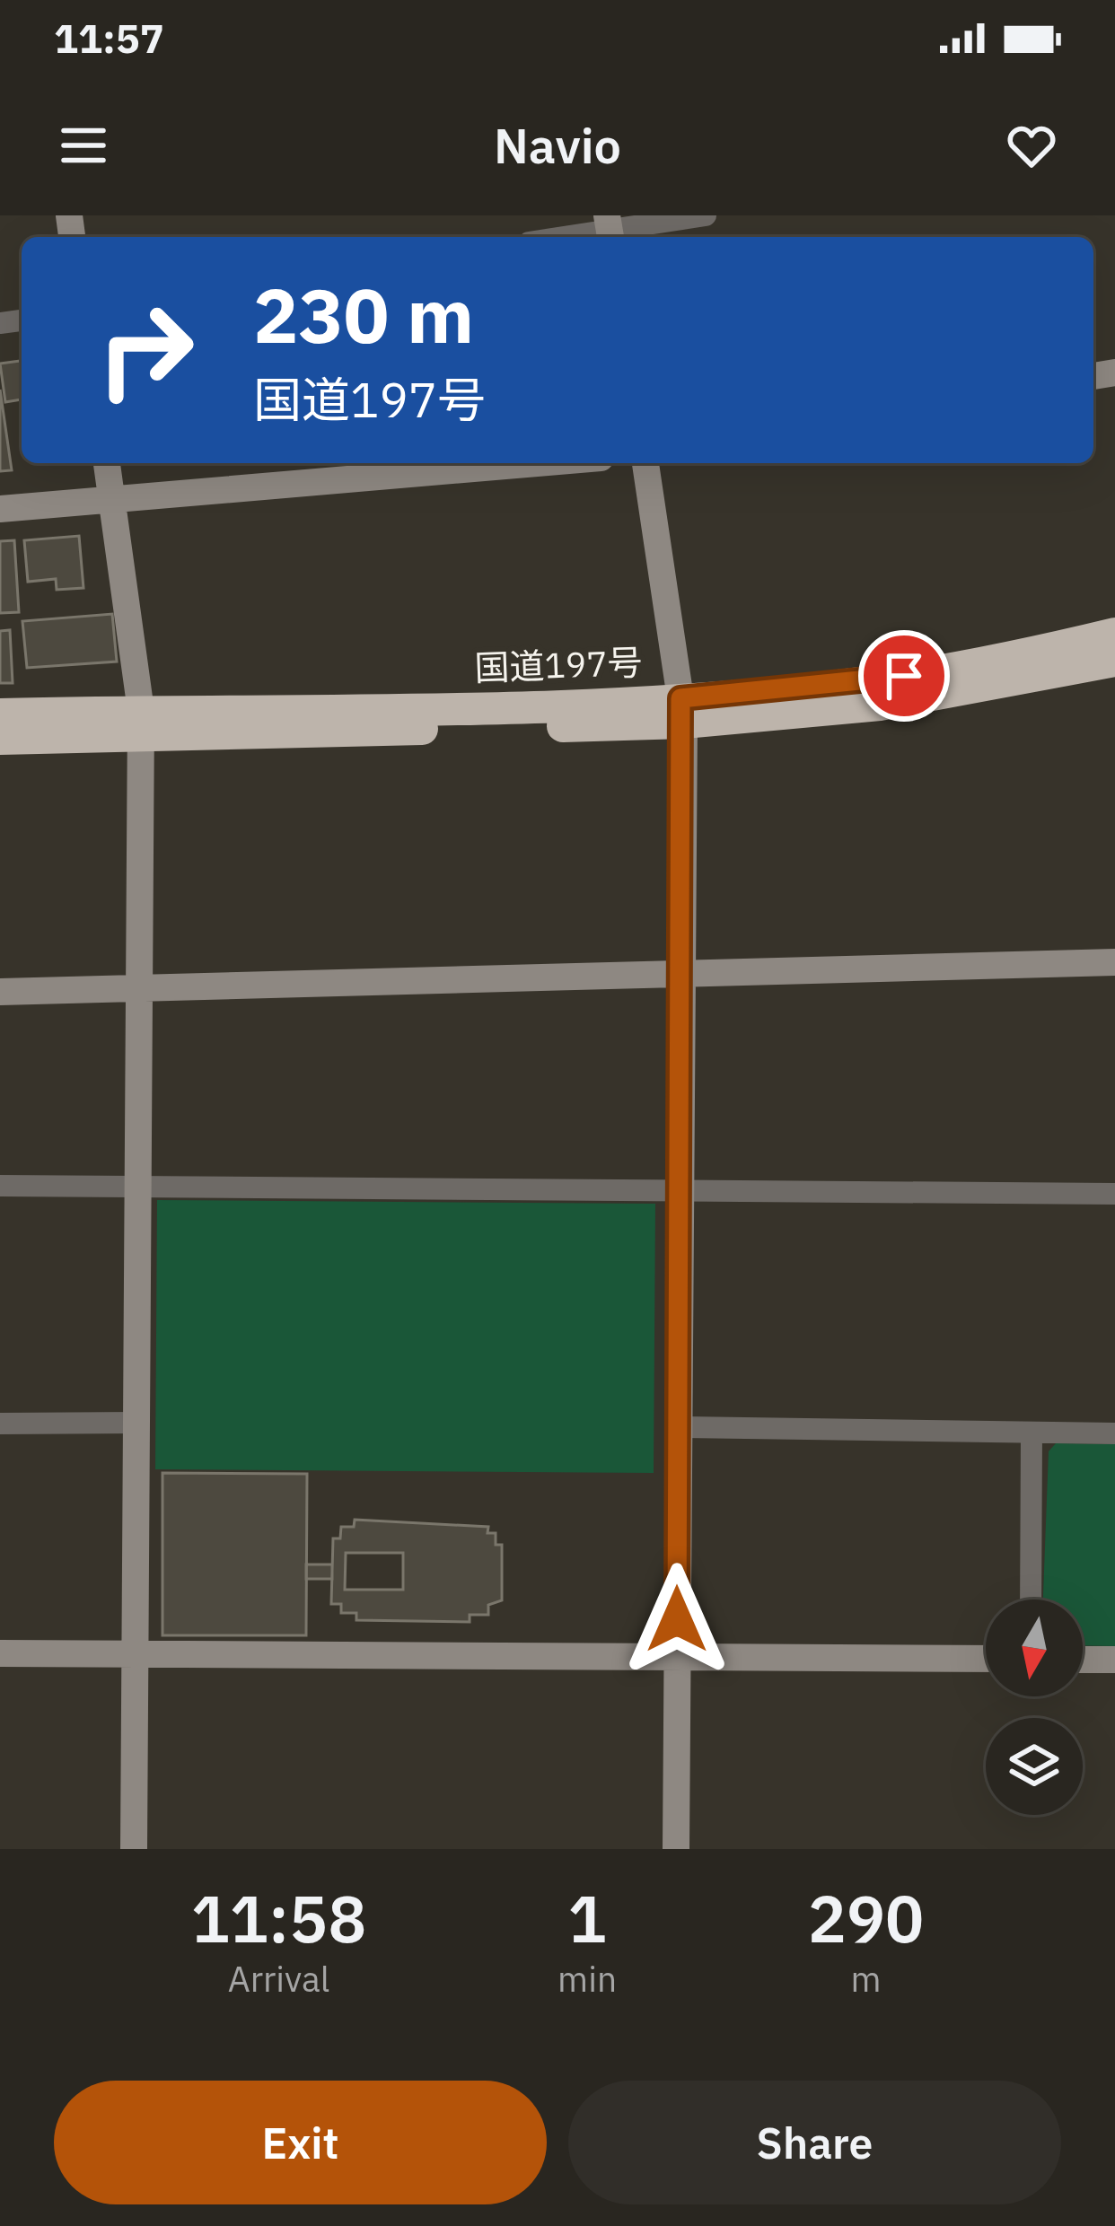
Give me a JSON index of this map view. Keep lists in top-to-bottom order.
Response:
{
  "streets": {
    "highway": ["国道197号"]
  },
  "north": "bottom",
  "page": {
    "status": "11:57",
    "header": "Navio",
    "turn": ["230 m", "国道197号"],
    "eta": [
      "11:58",
      "Arrival",
      "1",
      "min",
      "290",
      "m"
    ],
    "buttons": ["Exit", "Share"]
  }
}
